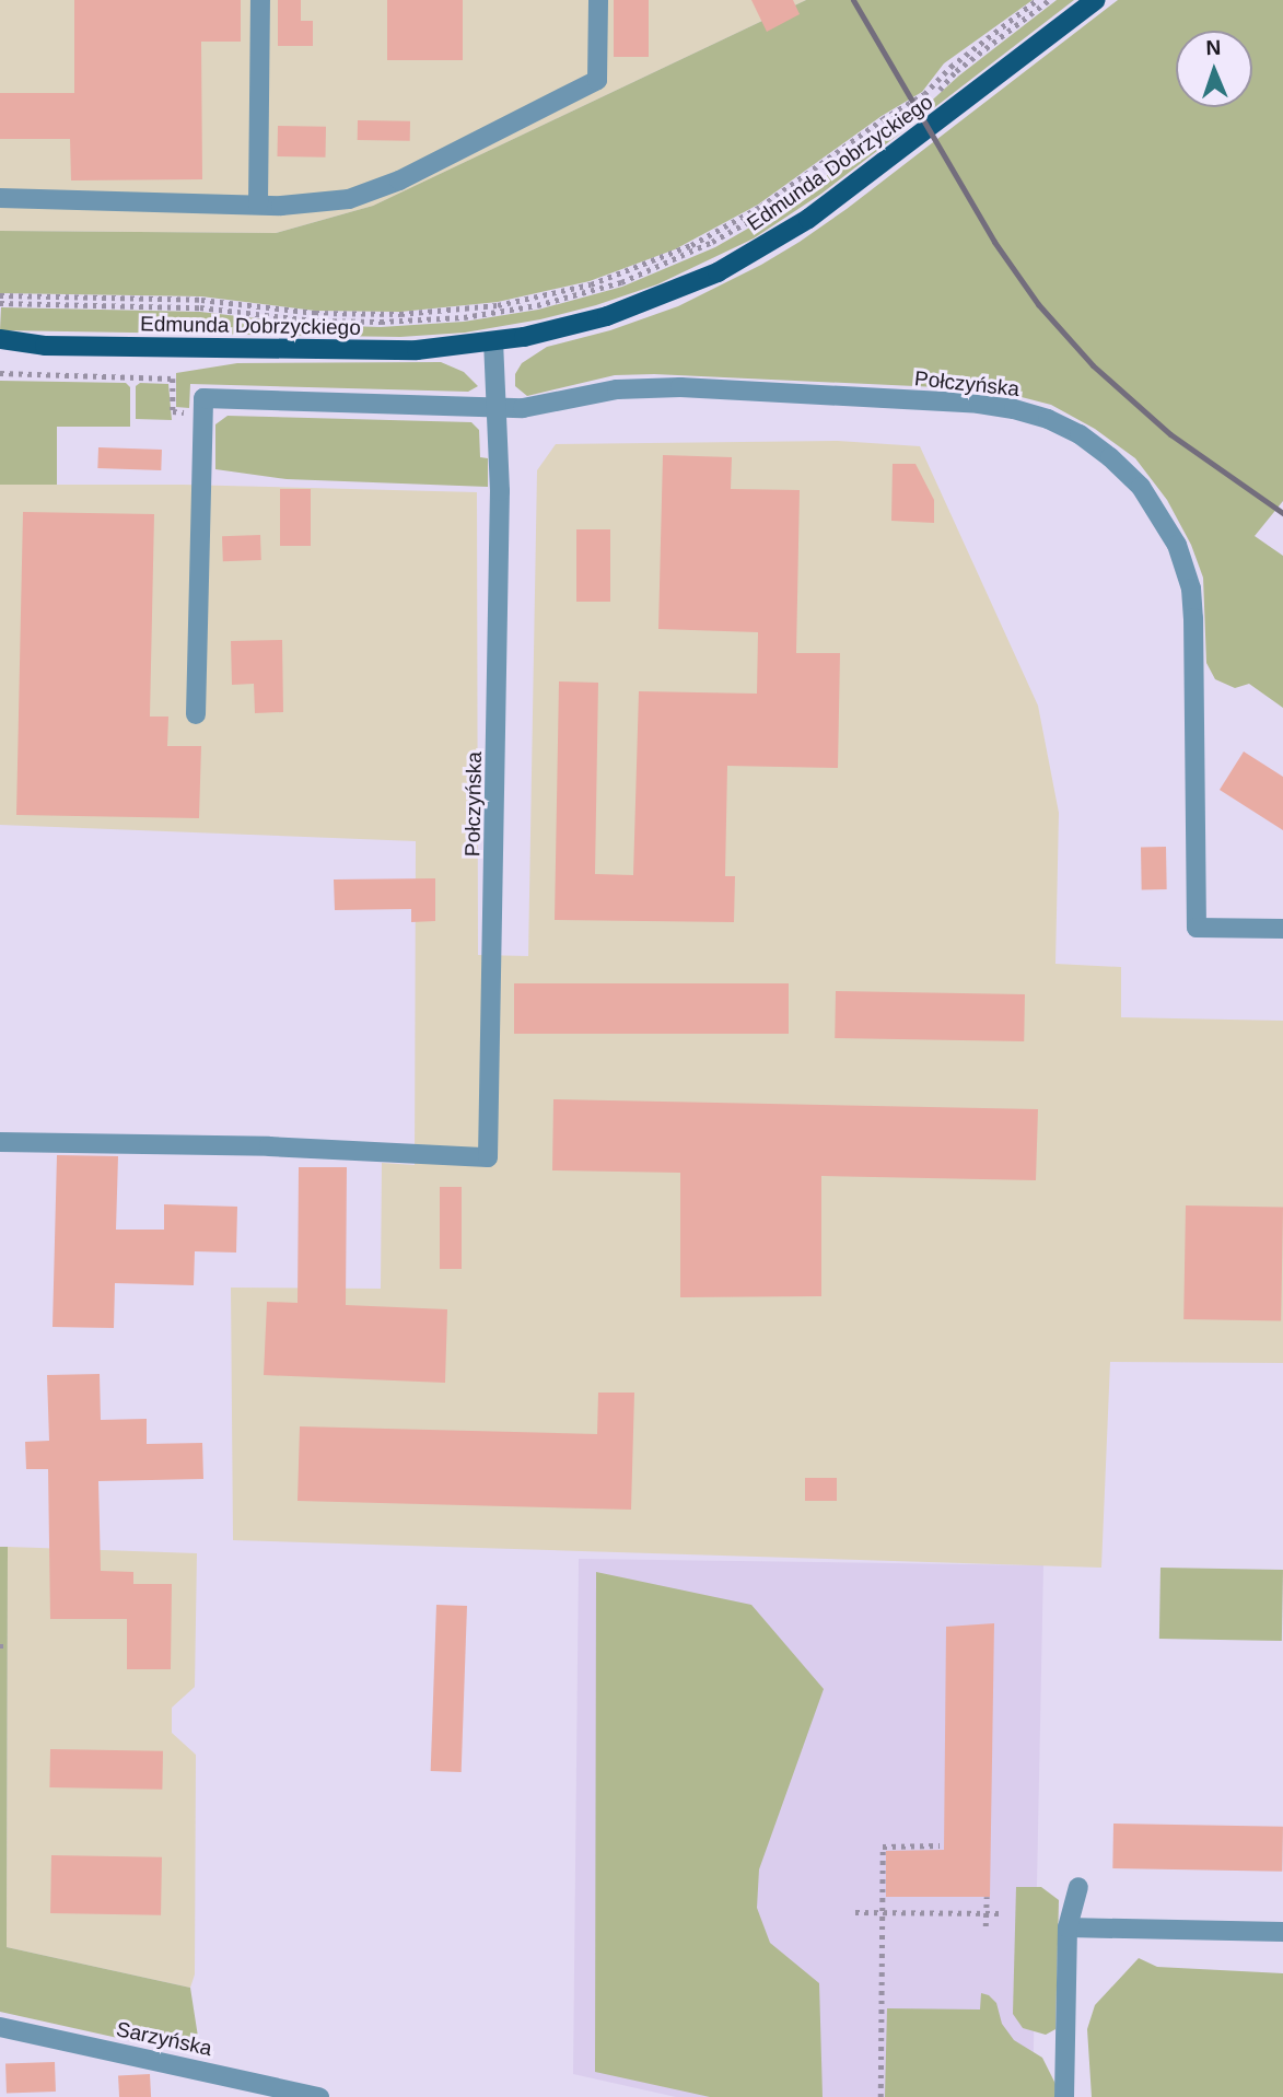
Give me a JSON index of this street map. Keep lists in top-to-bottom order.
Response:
{
  "streets": {
    "main road": ["Edmunda Dobrzyckiego"],
    "street": ["Połczyńska", "Sarzyńska"]
  },
  "crossings": [
    ["Edmunda Dobrzyckiego", "Połczyńska"]
  ],
  "north": "top"
}
